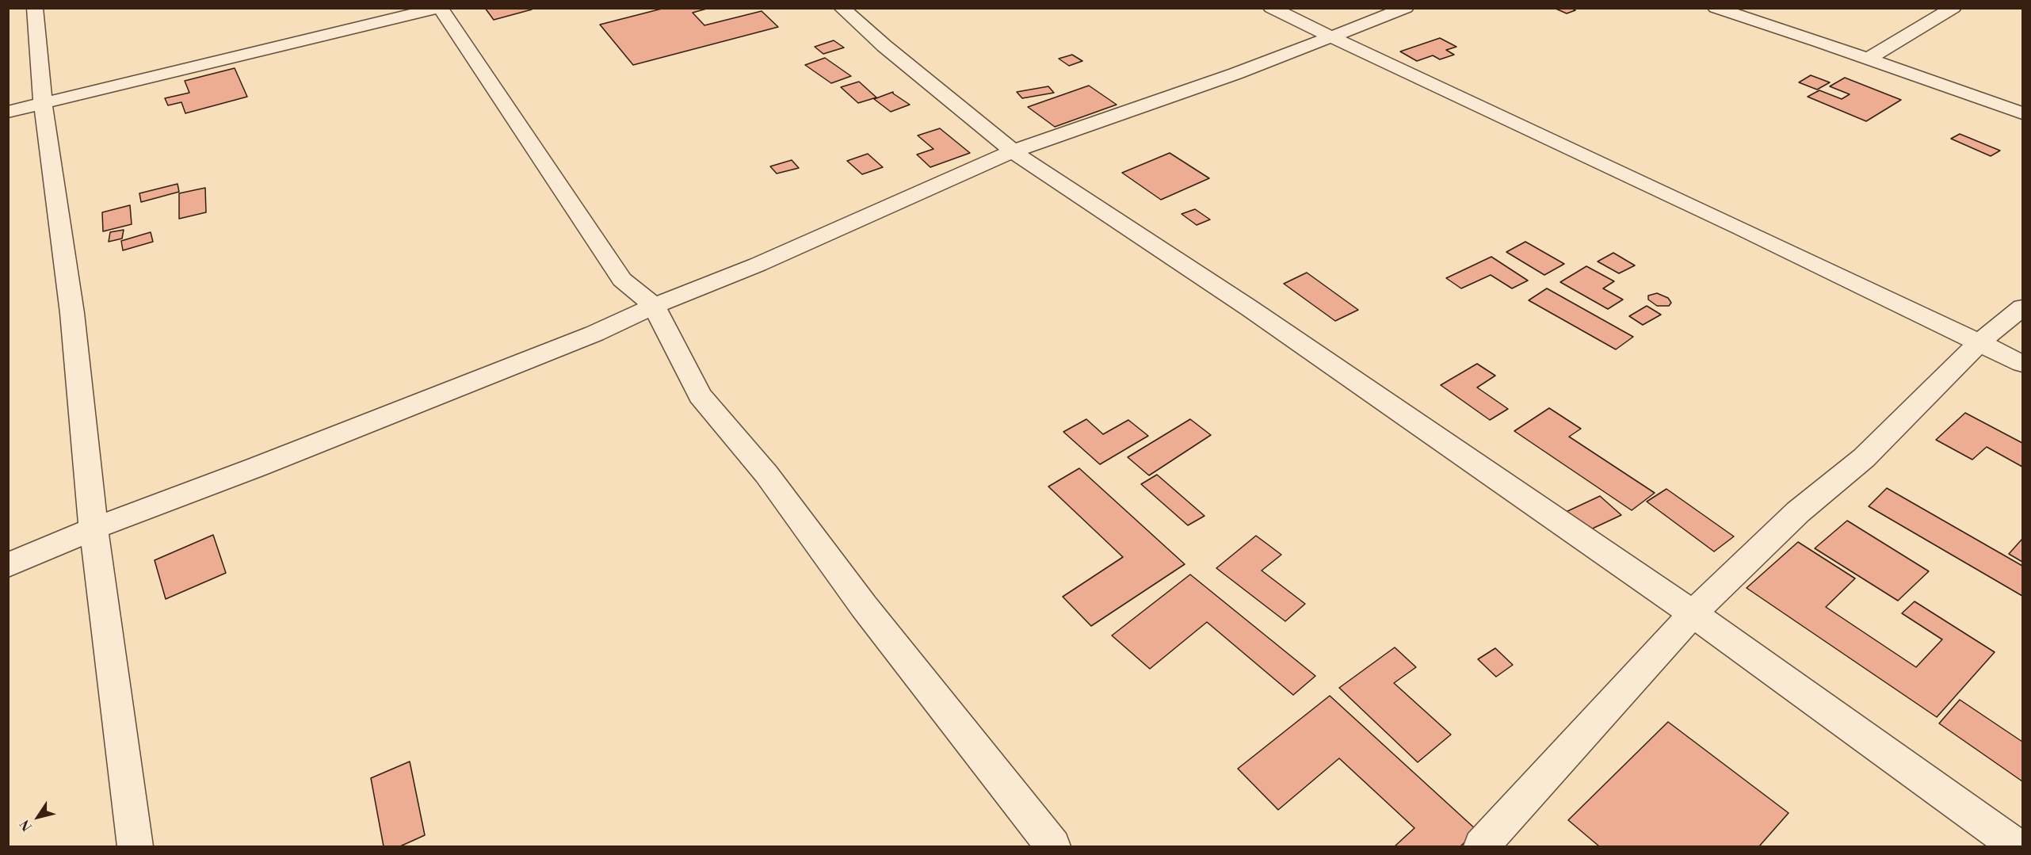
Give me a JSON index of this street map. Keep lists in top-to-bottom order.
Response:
{
  "north": "bottom left"
}
